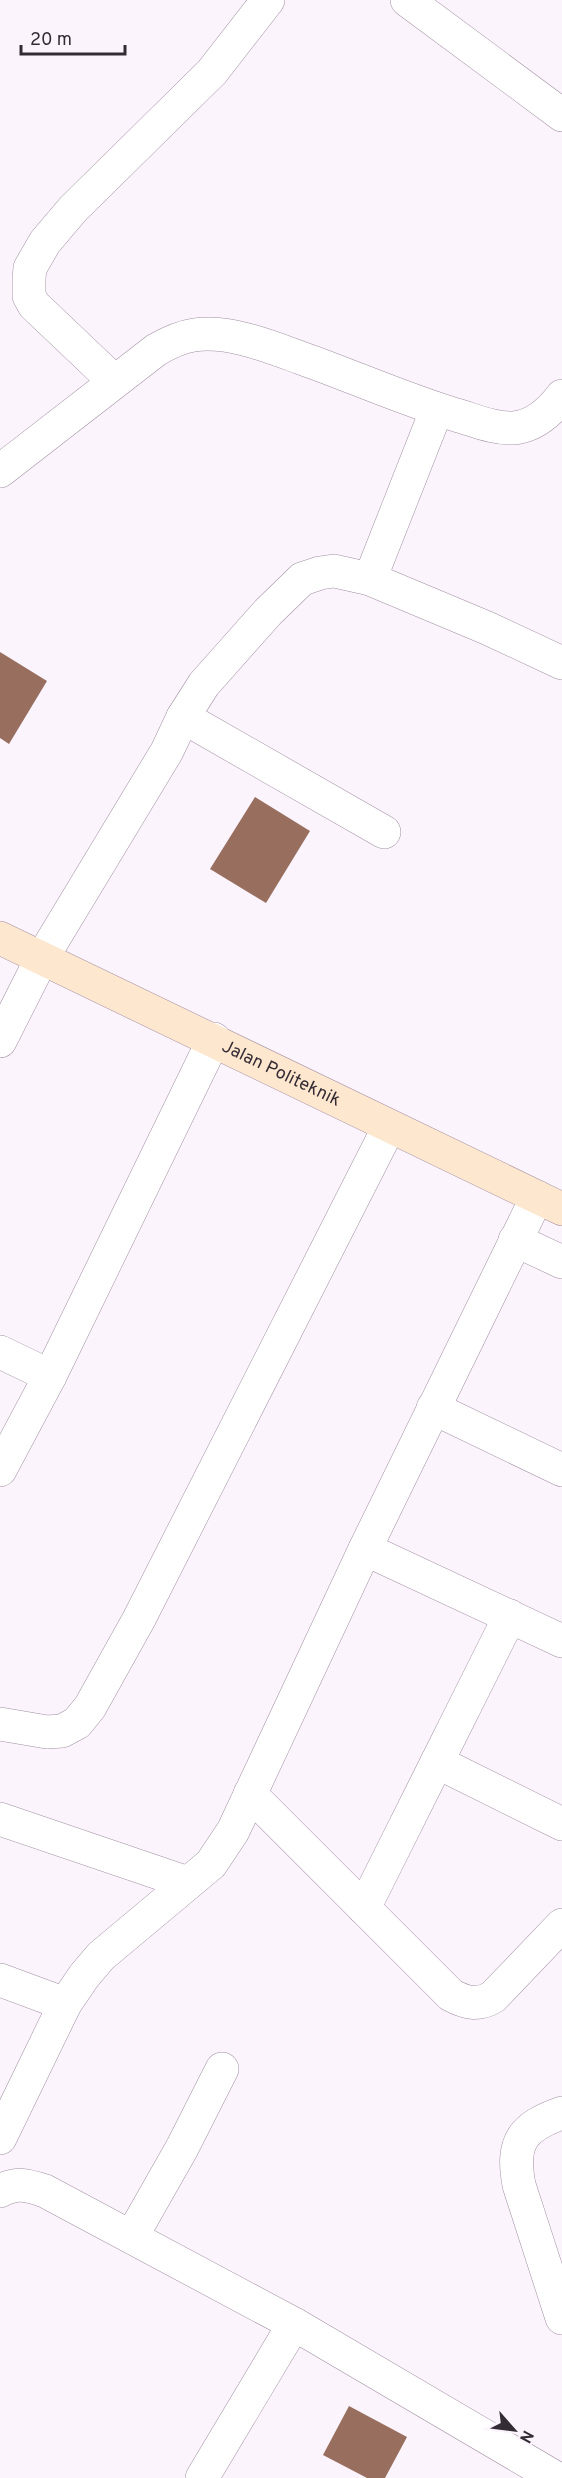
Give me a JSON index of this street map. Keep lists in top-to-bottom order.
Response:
{
  "streets": {
    "street": ["Jalan Politeknik"]
  },
  "scale_bar": "20 m",
  "north": "bottom right"
}
